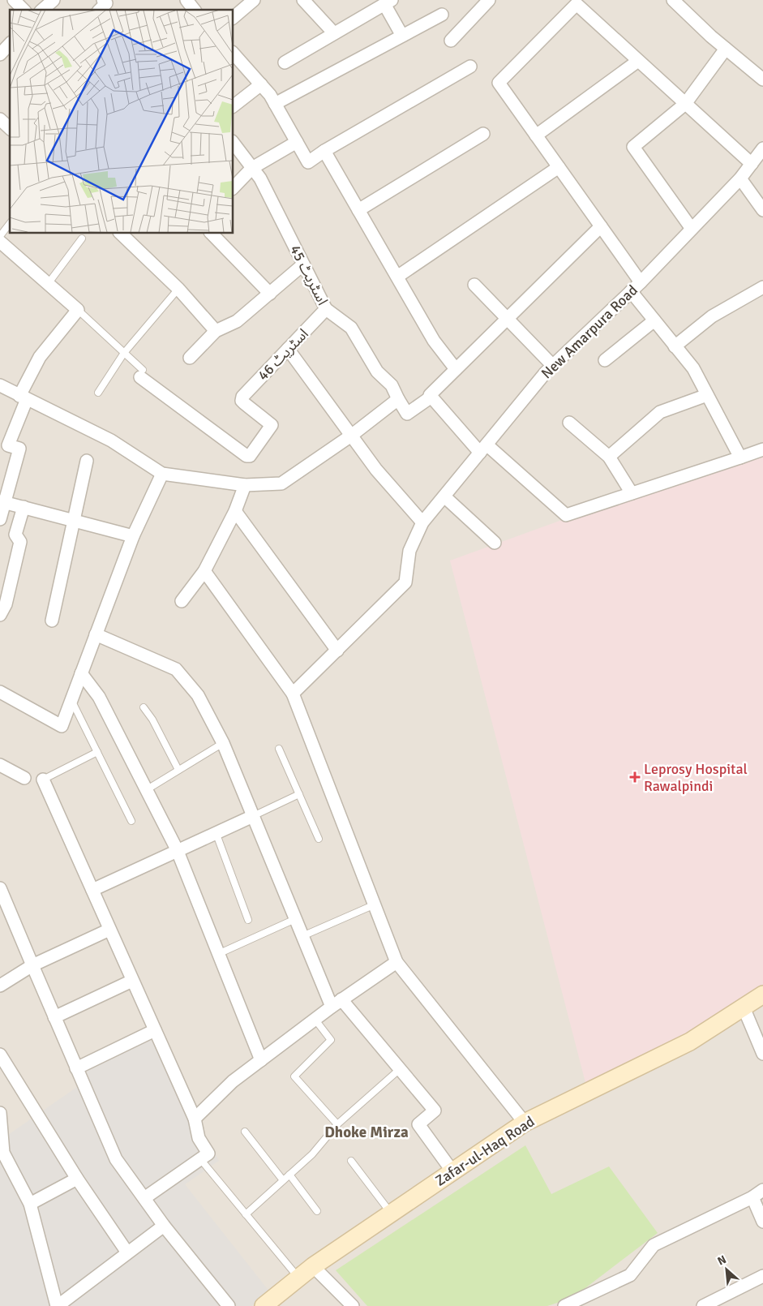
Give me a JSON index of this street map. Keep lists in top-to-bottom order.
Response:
{
  "streets": {
    "street": [
      "اسٹریٹ 45",
      "New Amarpura Road",
      "اسٹریٹ 46",
      "Zafar-ul-Haq Road"
    ]
  },
  "crossings": [
    ["اسٹریٹ 45", "اسٹریٹ 46"]
  ],
  "districts": ["Dhoke Mirza"],
  "places": {
    "health": ["Leprosy Hospital Rawalpindi"]
  },
  "north": "top left"
}
